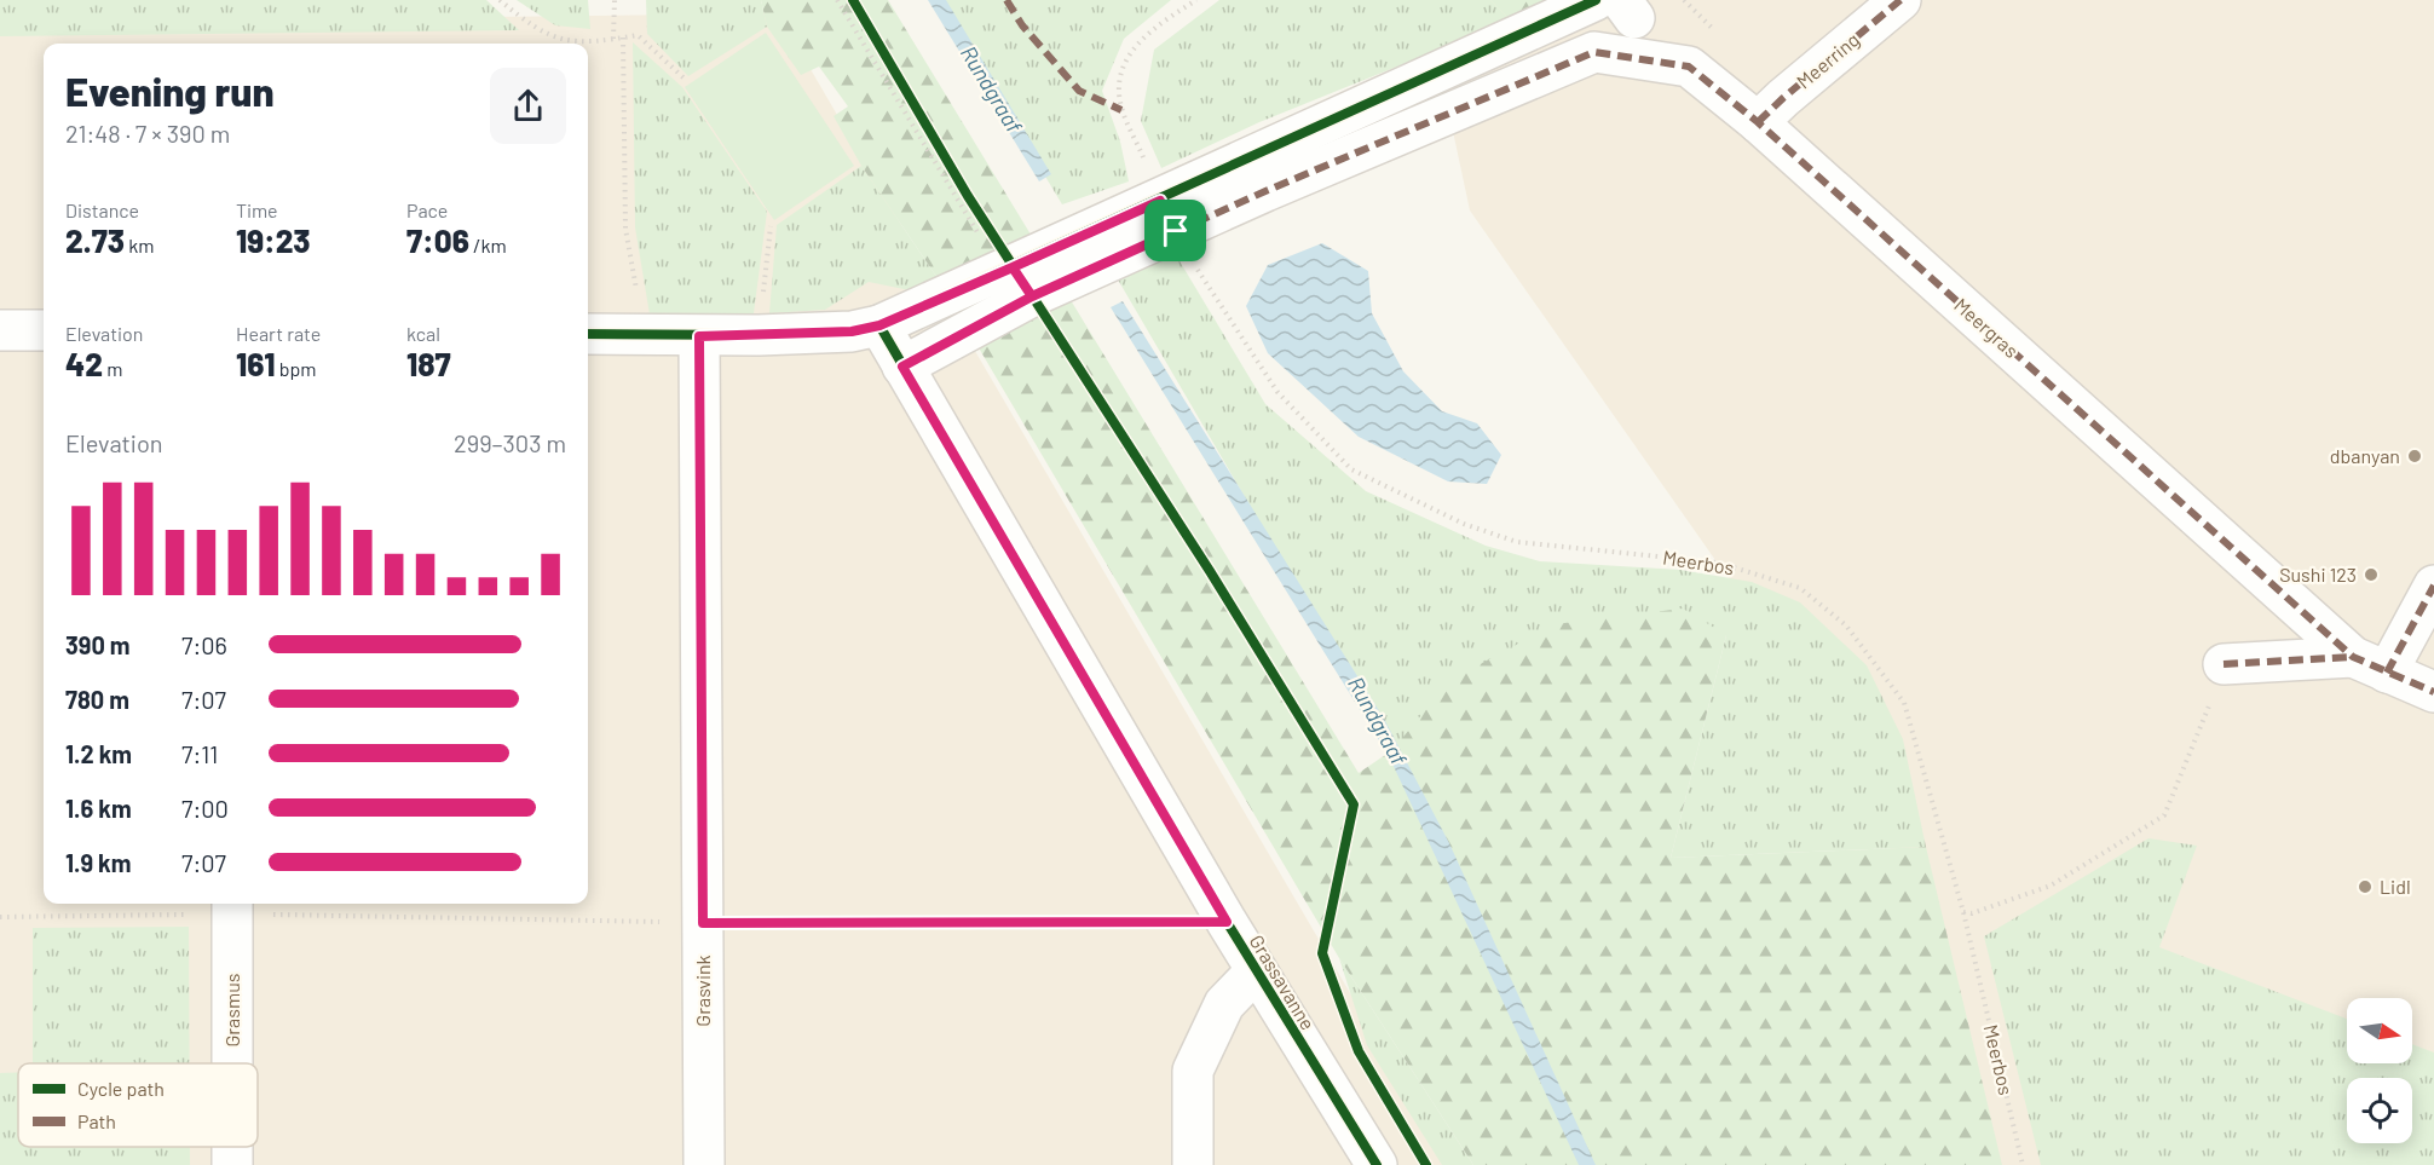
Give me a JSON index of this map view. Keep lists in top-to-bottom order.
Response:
{
  "streets": {
    "street": [
      "Meerring",
      "Meergras",
      "Grassavanne",
      "Grasvink",
      "Grasmus"
    ],
    "path": ["Meerbos"]
  },
  "crossings": [
    ["Meerring", "Meergras"],
    ["Meergras", "Meerbos"]
  ],
  "water": ["Rundgraaf"],
  "places": ["dbanyan", "Sushi 123", "Lidl"],
  "legend": ["Cycle path", "Path"],
  "north": "right",
  "page": {
    "heading": ["Evening run", "21:48 · 7 × 390 m"],
    "stats": [
      ["Distance", "2.73 km"],
      ["Time", "19:23"],
      ["Pace", "7:06 /km"],
      ["Elevation", "42 m"],
      ["Heart rate", "161 bpm"],
      ["kcal", "187"]
    ],
    "chart": ["Elevation", "299–303 m"],
    "list": [
      {
        "name": "390 m",
        "note": "7:06"
      },
      {
        "name": "780 m",
        "note": "7:07"
      },
      {
        "name": "1.2 km",
        "note": "7:11"
      },
      {
        "name": "1.6 km",
        "note": "7:00"
      },
      {
        "name": "1.9 km",
        "note": "7:07"
      }
    ]
  }
}
